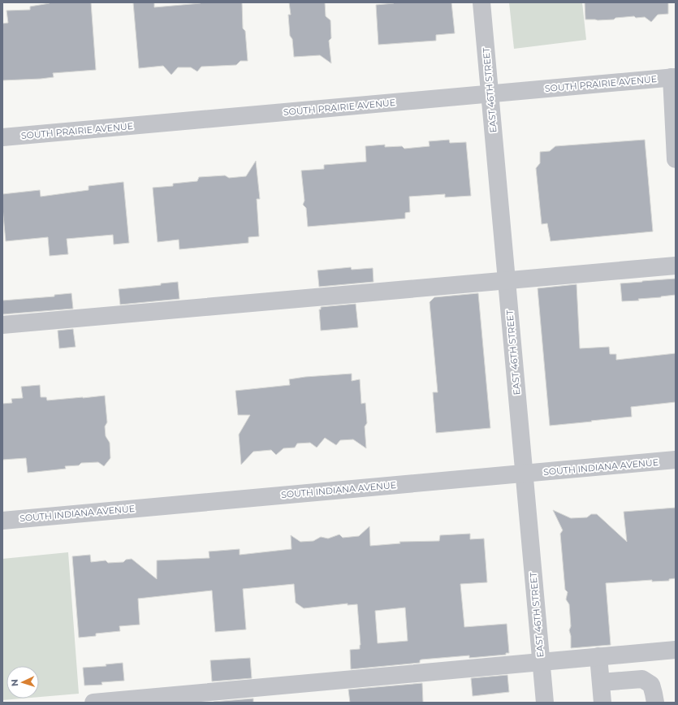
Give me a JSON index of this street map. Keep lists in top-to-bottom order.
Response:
{
  "streets": {
    "street": ["SOUTH PRAIRIE AVENUE", "EAST 46TH STREET", "SOUTH INDIANA AVENUE"]
  },
  "crossings": [
    ["SOUTH PRAIRIE AVENUE", "EAST 46TH STREET"],
    ["EAST 46TH STREET", "SOUTH INDIANA AVENUE"]
  ],
  "north": "left"
}
